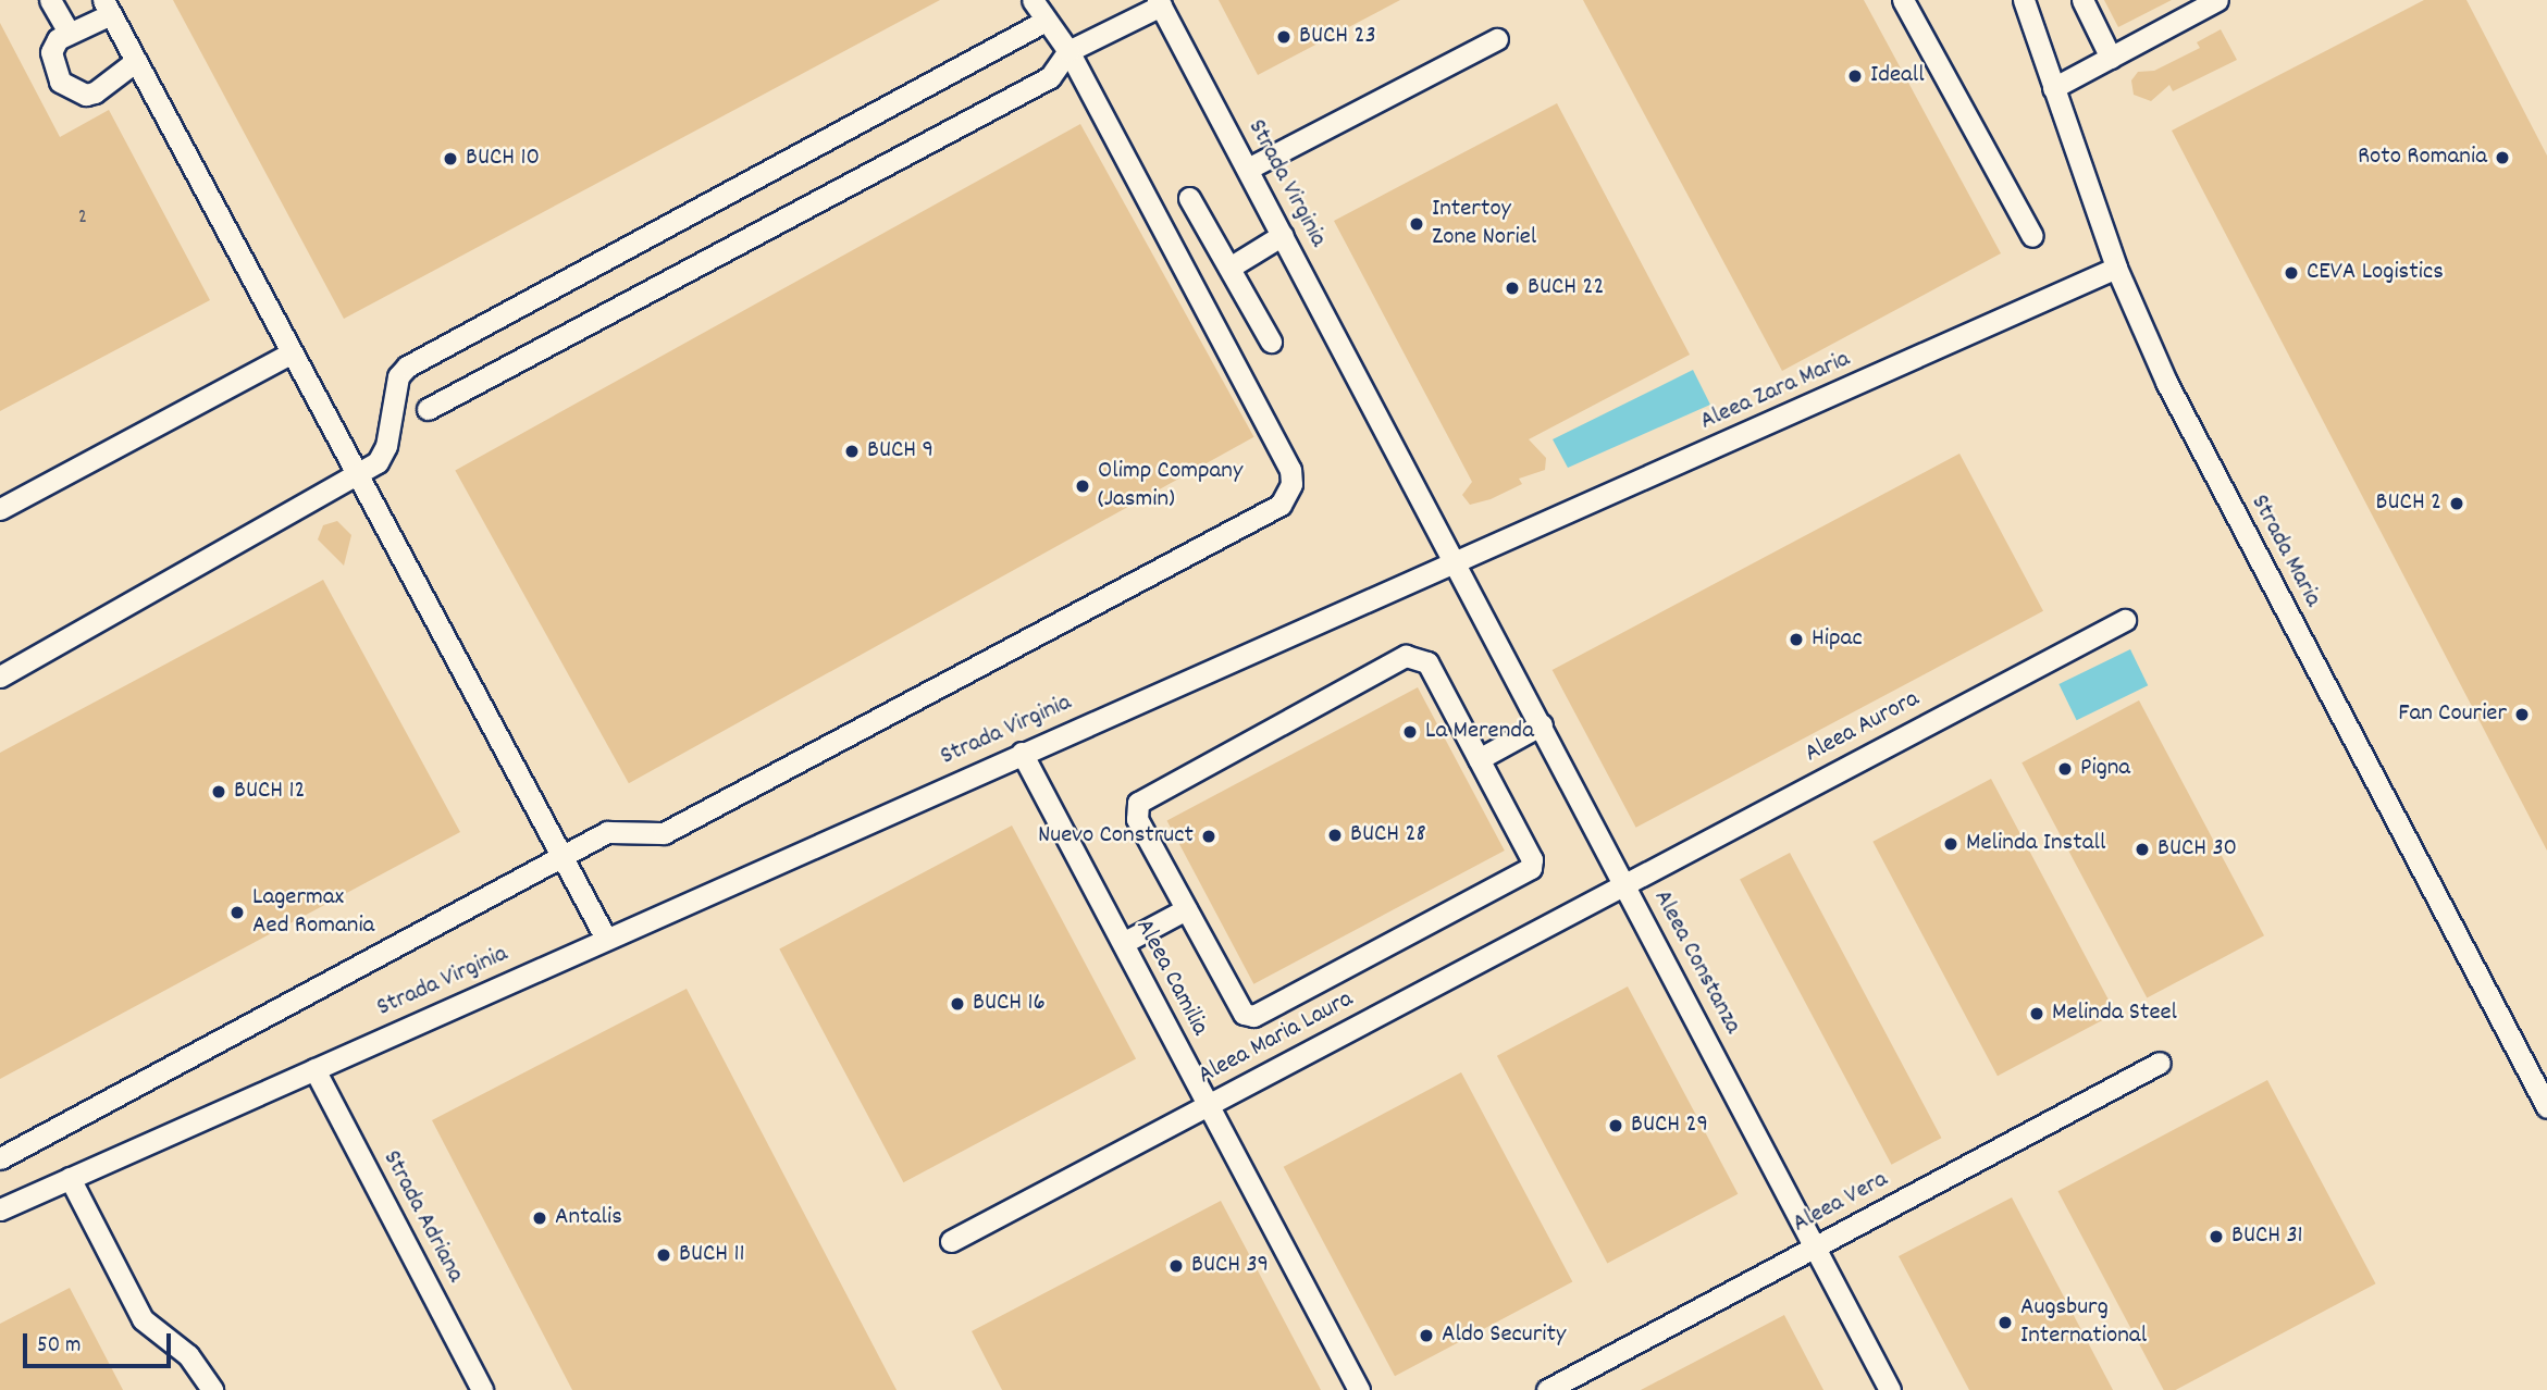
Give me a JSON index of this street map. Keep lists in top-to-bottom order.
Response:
{
  "streets": {
    "street": [
      "Strada Virginia",
      "Aleea Zara Maria",
      "Strada Maria",
      "Aleea Aurora",
      "Aleea Constanza",
      "Aleea Camilia",
      "Aleea Maria Laura",
      "Aleea Vera",
      "Strada Adriana"
    ]
  },
  "crossings": [
    ["Strada Virginia", "Aleea Zara Maria"],
    ["Strada Virginia", "Aleea Constanza"],
    ["Strada Virginia", "Aleea Camilia"],
    ["Strada Virginia", "Strada Adriana"],
    ["Aleea Zara Maria", "Strada Maria"],
    ["Aleea Zara Maria", "Aleea Constanza"],
    ["Aleea Aurora", "Aleea Constanza"],
    ["Aleea Aurora", "Aleea Maria Laura"],
    ["Aleea Constanza", "Aleea Maria Laura"],
    ["Aleea Constanza", "Aleea Vera"],
    ["Aleea Camilia", "Aleea Maria Laura"]
  ],
  "places": [
    "BUCH 23",
    "Ideall",
    "Roto Romania",
    "BUCH 10",
    "Intertoy Zone Noriel",
    "CEVA Logistics",
    "BUCH 22",
    "BUCH 9",
    "Olimp Company (Jasmin)",
    "BUCH 2",
    "Hipac",
    "Fan Courier",
    "La Merenda",
    "Pigna",
    "BUCH 12",
    "BUCH 28",
    "Nuevo Construct",
    "Melinda Install",
    "BUCH 30",
    "Lagermax Aed Romania",
    "BUCH 16",
    "Melinda Steel",
    "BUCH 29",
    "Antalis",
    "BUCH 31",
    "BUCH 11",
    "BUCH 39",
    "Augsburg International",
    "Aldo Security"
  ],
  "house_numbers": ["2"],
  "scale_bar": "50 m"
}
